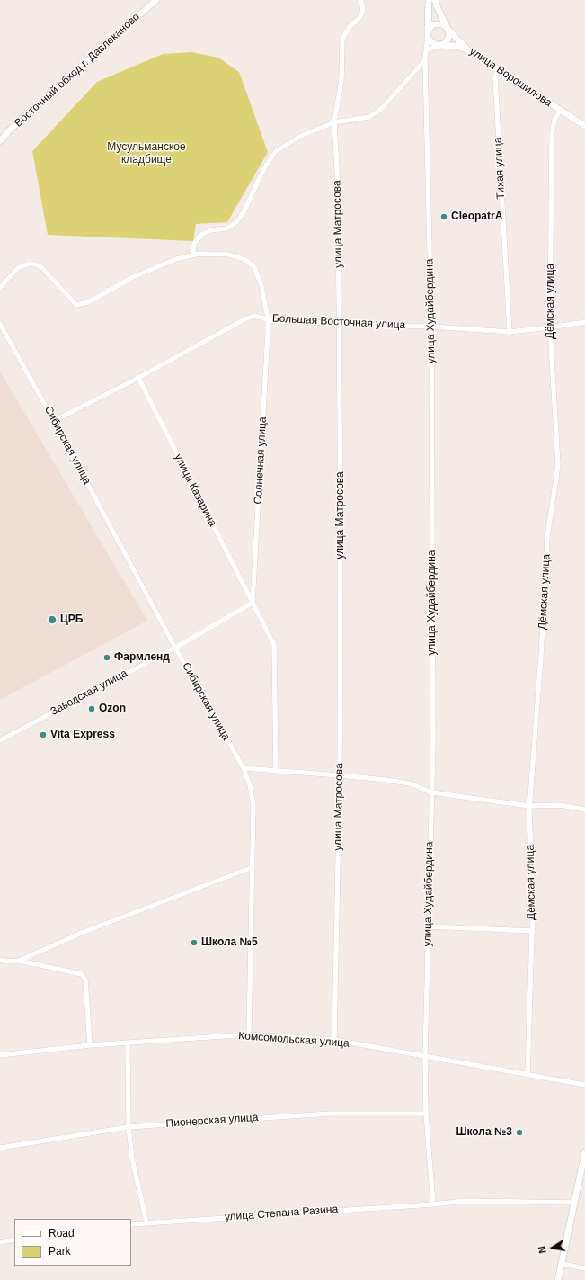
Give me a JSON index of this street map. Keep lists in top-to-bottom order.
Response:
{
  "streets": {
    "street": [
      "Восточный обход г. Давлеканово",
      "улица Ворошилова",
      "Тихая улица",
      "улица Матросова",
      "Дёмская улица",
      "улица Худайбердина",
      "Большая Восточная улица",
      "Сибирская улица",
      "Солнечная улица",
      "улица Казарина",
      "Заводская улица",
      "Комсомольская улица",
      "Пионерская улица",
      "улица Степана Разина"
    ]
  },
  "crossings": [
    ["улица Ворошилова", "Тихая улица"],
    ["улица Ворошилова", "Дёмская улица"],
    ["улица Ворошилова", "улица Худайбердина"],
    ["Тихая улица", "Большая Восточная улица"],
    ["улица Матросова", "Большая Восточная улица"],
    ["улица Матросова", "Комсомольская улица"],
    ["Дёмская улица", "Большая Восточная улица"],
    ["Дёмская улица", "Комсомольская улица"],
    ["улица Худайбердина", "Большая Восточная улица"],
    ["улица Худайбердина", "Комсомольская улица"],
    ["улица Худайбердина", "Пионерская улица"],
    ["улица Худайбердина", "улица Степана Разина"],
    ["Большая Восточная улица", "Сибирская улица"],
    ["Большая Восточная улица", "Солнечная улица"],
    ["Большая Восточная улица", "улица Казарина"],
    ["Сибирская улица", "Заводская улица"],
    ["Сибирская улица", "Комсомольская улица"],
    ["Солнечная улица", "улица Казарина"],
    ["Солнечная улица", "Заводская улица"],
    ["улица Казарина", "Заводская улица"]
  ],
  "parks": ["Мусульманское кладбище"],
  "places": [
    "CleopatrA",
    "ЦРБ",
    "Фармленд",
    "Ozon",
    "Vita Express",
    "Школа №5",
    "Школа №3"
  ],
  "legend": ["Road", "Park"],
  "north": "left"
}
